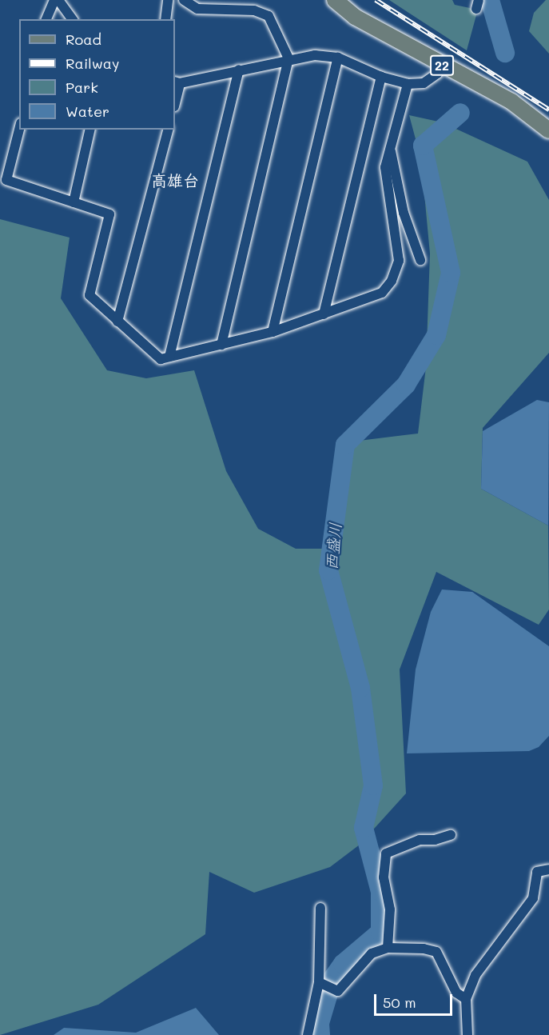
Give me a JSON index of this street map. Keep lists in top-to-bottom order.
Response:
{
  "streets": {
    "main road": ["22"]
  },
  "districts": ["高雄台"],
  "water": ["西盛川"],
  "legend": [
    "Road",
    "Railway",
    "Park",
    "Water"
  ],
  "scale_bar": "50 m"
}
